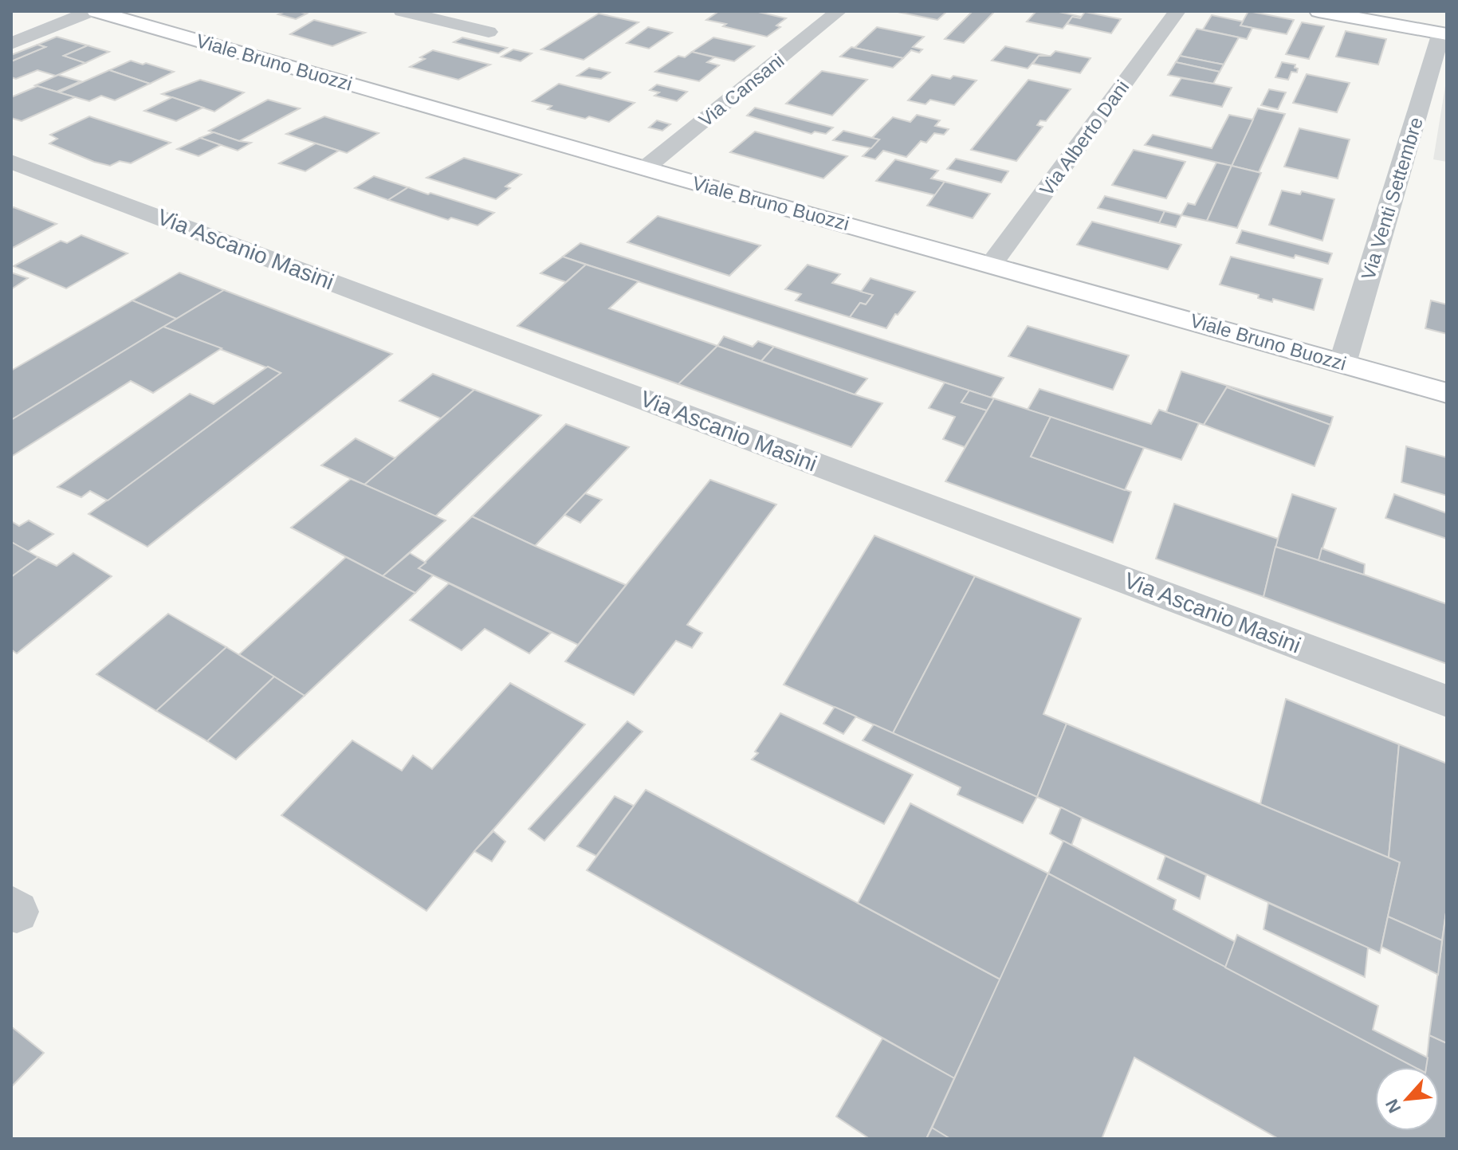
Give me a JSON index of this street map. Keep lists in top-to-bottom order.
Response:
{
  "streets": {
    "main road": ["Viale Bruno Buozzi"],
    "street": [
      "Via Cansani",
      "Via Alberto Dani",
      "Via Venti Settembre",
      "Via Ascanio Masini"
    ]
  },
  "crossings": [
    ["Viale Bruno Buozzi", "Via Cansani"],
    ["Viale Bruno Buozzi", "Via Alberto Dani"],
    ["Viale Bruno Buozzi", "Via Venti Settembre"]
  ],
  "north": "bottom left"
}
